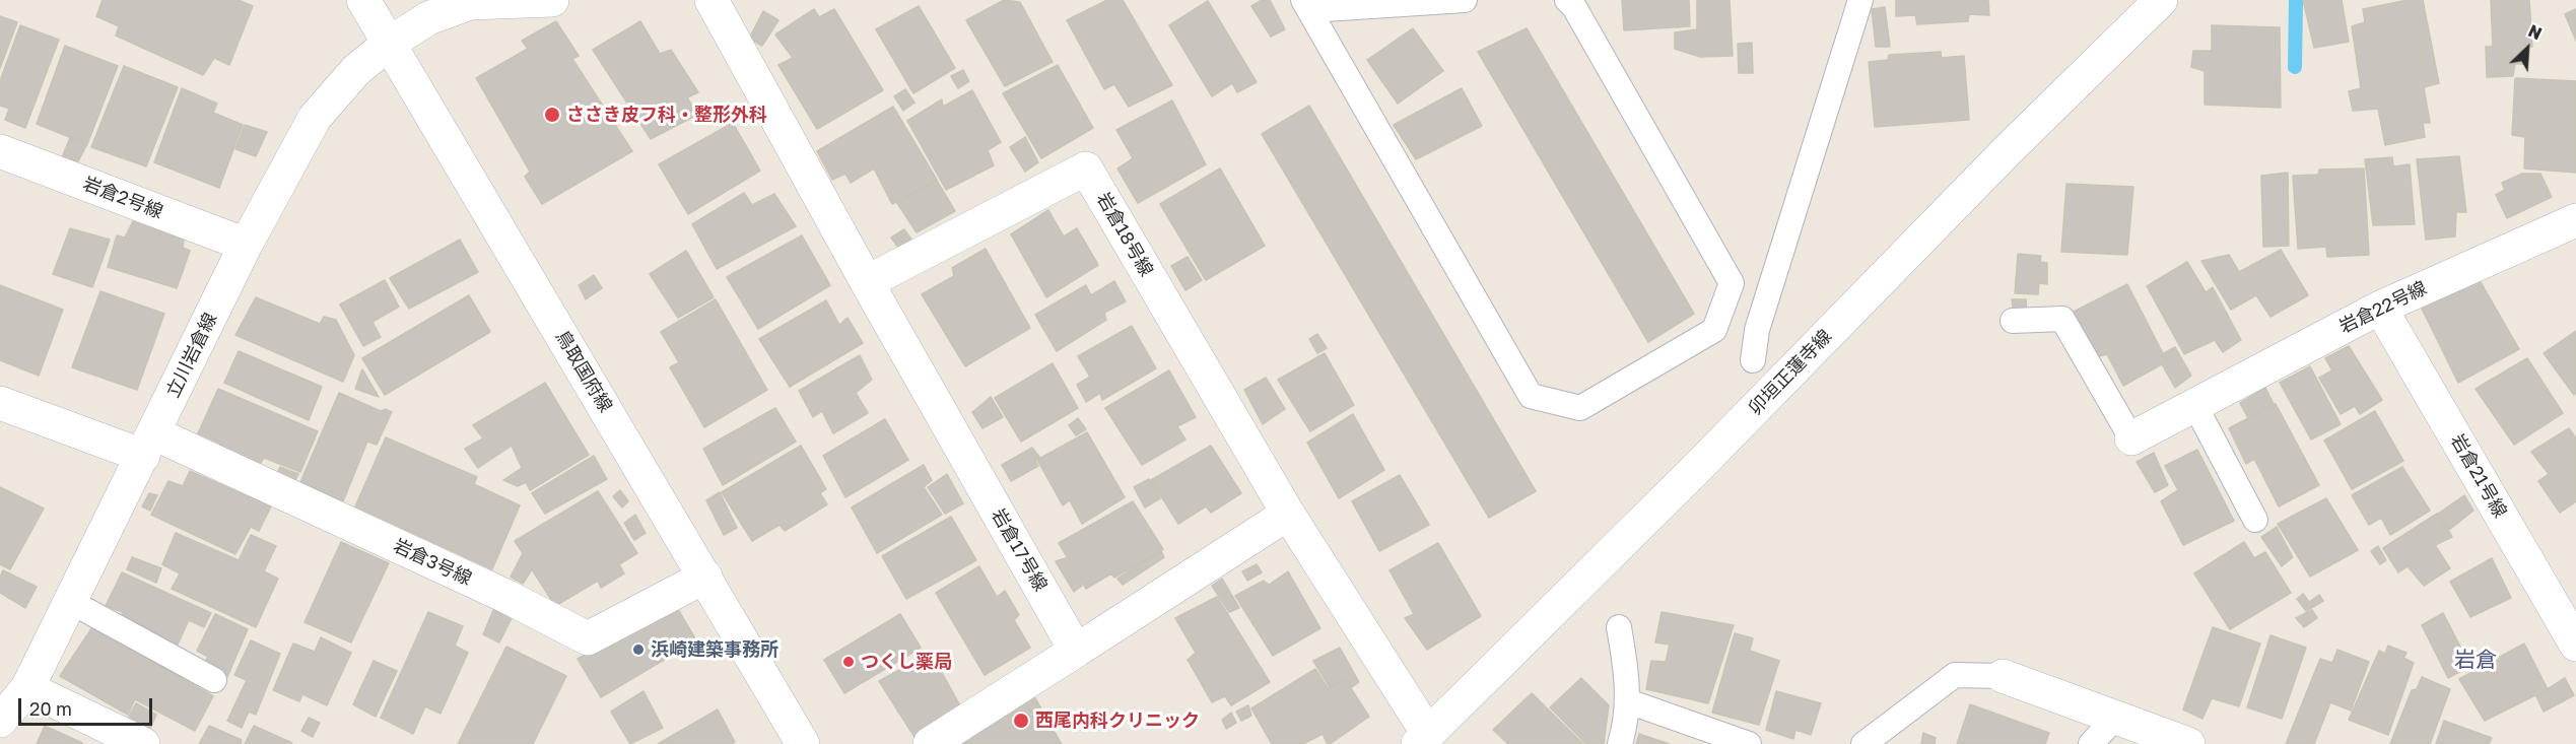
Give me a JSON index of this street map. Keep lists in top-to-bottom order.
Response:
{
  "streets": {
    "street": [
      "岩倉2号線",
      "岩倉18号線",
      "岩倉22号線",
      "立川岩倉線",
      "鳥取国府線",
      "卯垣正蓮寺線",
      "岩倉21号線",
      "岩倉17号線",
      "岩倉3号線"
    ]
  },
  "crossings": [
    ["岩倉2号線", "立川岩倉線"],
    ["岩倉18号線", "岩倉17号線"],
    ["岩倉22号線", "岩倉21号線"],
    ["立川岩倉線", "鳥取国府線"],
    ["立川岩倉線", "岩倉3号線"],
    ["鳥取国府線", "岩倉3号線"]
  ],
  "districts": ["岩倉"],
  "places": [
    "ささき皮フ科・整形外科",
    "浜崎建築事務所",
    "つくし薬局",
    "西尾内科クリニック"
  ],
  "scale_bar": "20 m",
  "north": "top right"
}
